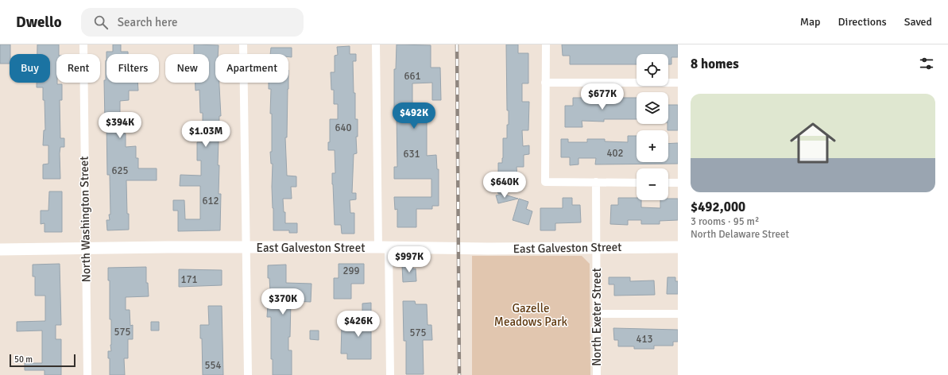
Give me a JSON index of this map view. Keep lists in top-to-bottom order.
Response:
{
  "streets": {
    "street": ["North Washington Street", "East Galveston Street", "North Exeter Street"]
  },
  "crossings": [
    ["North Washington Street", "East Galveston Street"],
    ["East Galveston Street", "North Exeter Street"]
  ],
  "parks": ["Gazelle Meadows Park"],
  "house_numbers": [
    "661",
    "640",
    "402",
    "631",
    "625",
    "612",
    "299",
    "171",
    "575",
    "575",
    "413",
    "554"
  ],
  "scale_bar": "50 m",
  "page": {
    "header": "Dwello",
    "search": "Search here",
    "nav": ["Map", "Directions", "Saved"],
    "heading": "8 homes",
    "map_buttons": ["+", "−"],
    "chip": [
      "Buy",
      "Rent",
      "Filters",
      "New",
      "Apartment"
    ],
    "list": [
      {
        "name": "$492,000",
        "note": "3 rooms · 95 m² · North Delaware Street"
      }
    ],
    "price": [
      "$677K",
      "$492K",
      "$394K",
      "$1.03M",
      "$640K",
      "$997K",
      "$370K",
      "$426K"
    ],
    "scale": "50 m"
  }
}
